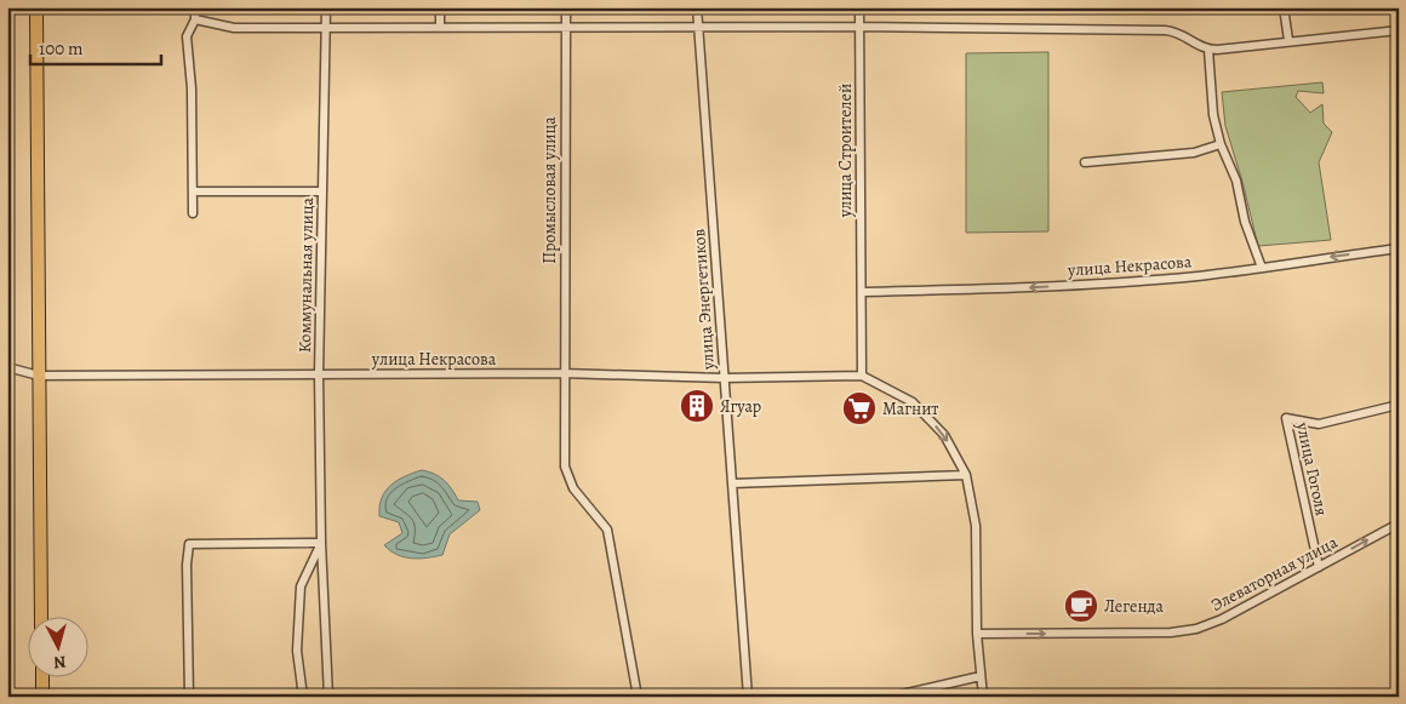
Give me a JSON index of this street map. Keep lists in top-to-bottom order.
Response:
{
  "streets": {
    "street": [
      "улица Строителей",
      "Промысловая улица",
      "улица Некрасова",
      "Коммунальная улица",
      "улица Энергетиков",
      "улица Гоголя",
      "Элеваторная улица"
    ]
  },
  "crossings": [
    ["улица Строителей", "улица Некрасова"],
    ["Промысловая улица", "улица Некрасова"],
    ["улица Некрасова", "Коммунальная улица"],
    ["улица Некрасова", "улица Энергетиков"],
    ["улица Гоголя", "Элеваторная улица"]
  ],
  "one_way": ["улица Некрасова", "Элеваторная улица"],
  "places": {
    "building": ["Ягуар"],
    "supermarket": ["Магнит"],
    "cafe": ["Легенда"]
  },
  "scale_bar": "100 m",
  "north": "bottom"
}
